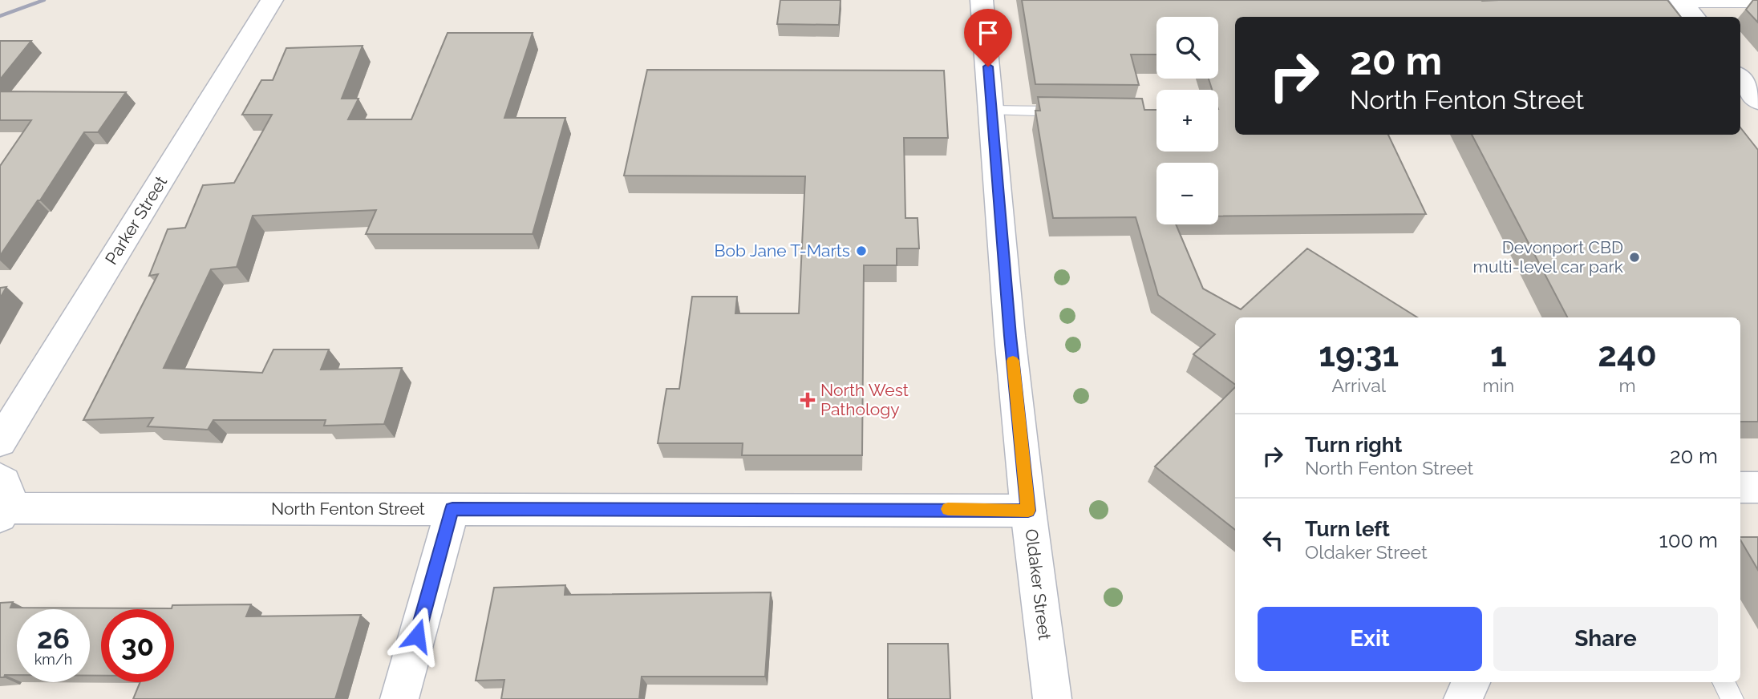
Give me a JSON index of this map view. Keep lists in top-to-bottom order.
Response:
{
  "streets": {
    "street": ["Parker Street", "North Fenton Street", "Oldaker Street"]
  },
  "crossings": [
    ["North Fenton Street", "Oldaker Street"]
  ],
  "places": {
    "other": ["Bob Jane T-Marts", "Devonport CBD multi-level car park"],
    "health": ["North West Pathology"]
  },
  "page": {
    "map_buttons": ["+", "−"],
    "turn": ["20 m", "North Fenton Street"],
    "eta": [
      "19:31",
      "Arrival",
      "1",
      "min",
      "240",
      "m"
    ],
    "list": [
      {
        "name": "Turn right",
        "note": "North Fenton Street",
        "value": "20 m"
      },
      {
        "name": "Turn left",
        "note": "Oldaker Street",
        "value": "100 m"
      }
    ],
    "buttons": ["Exit", "Share"],
    "speed": "26 km/h",
    "limit": "30"
  }
}
